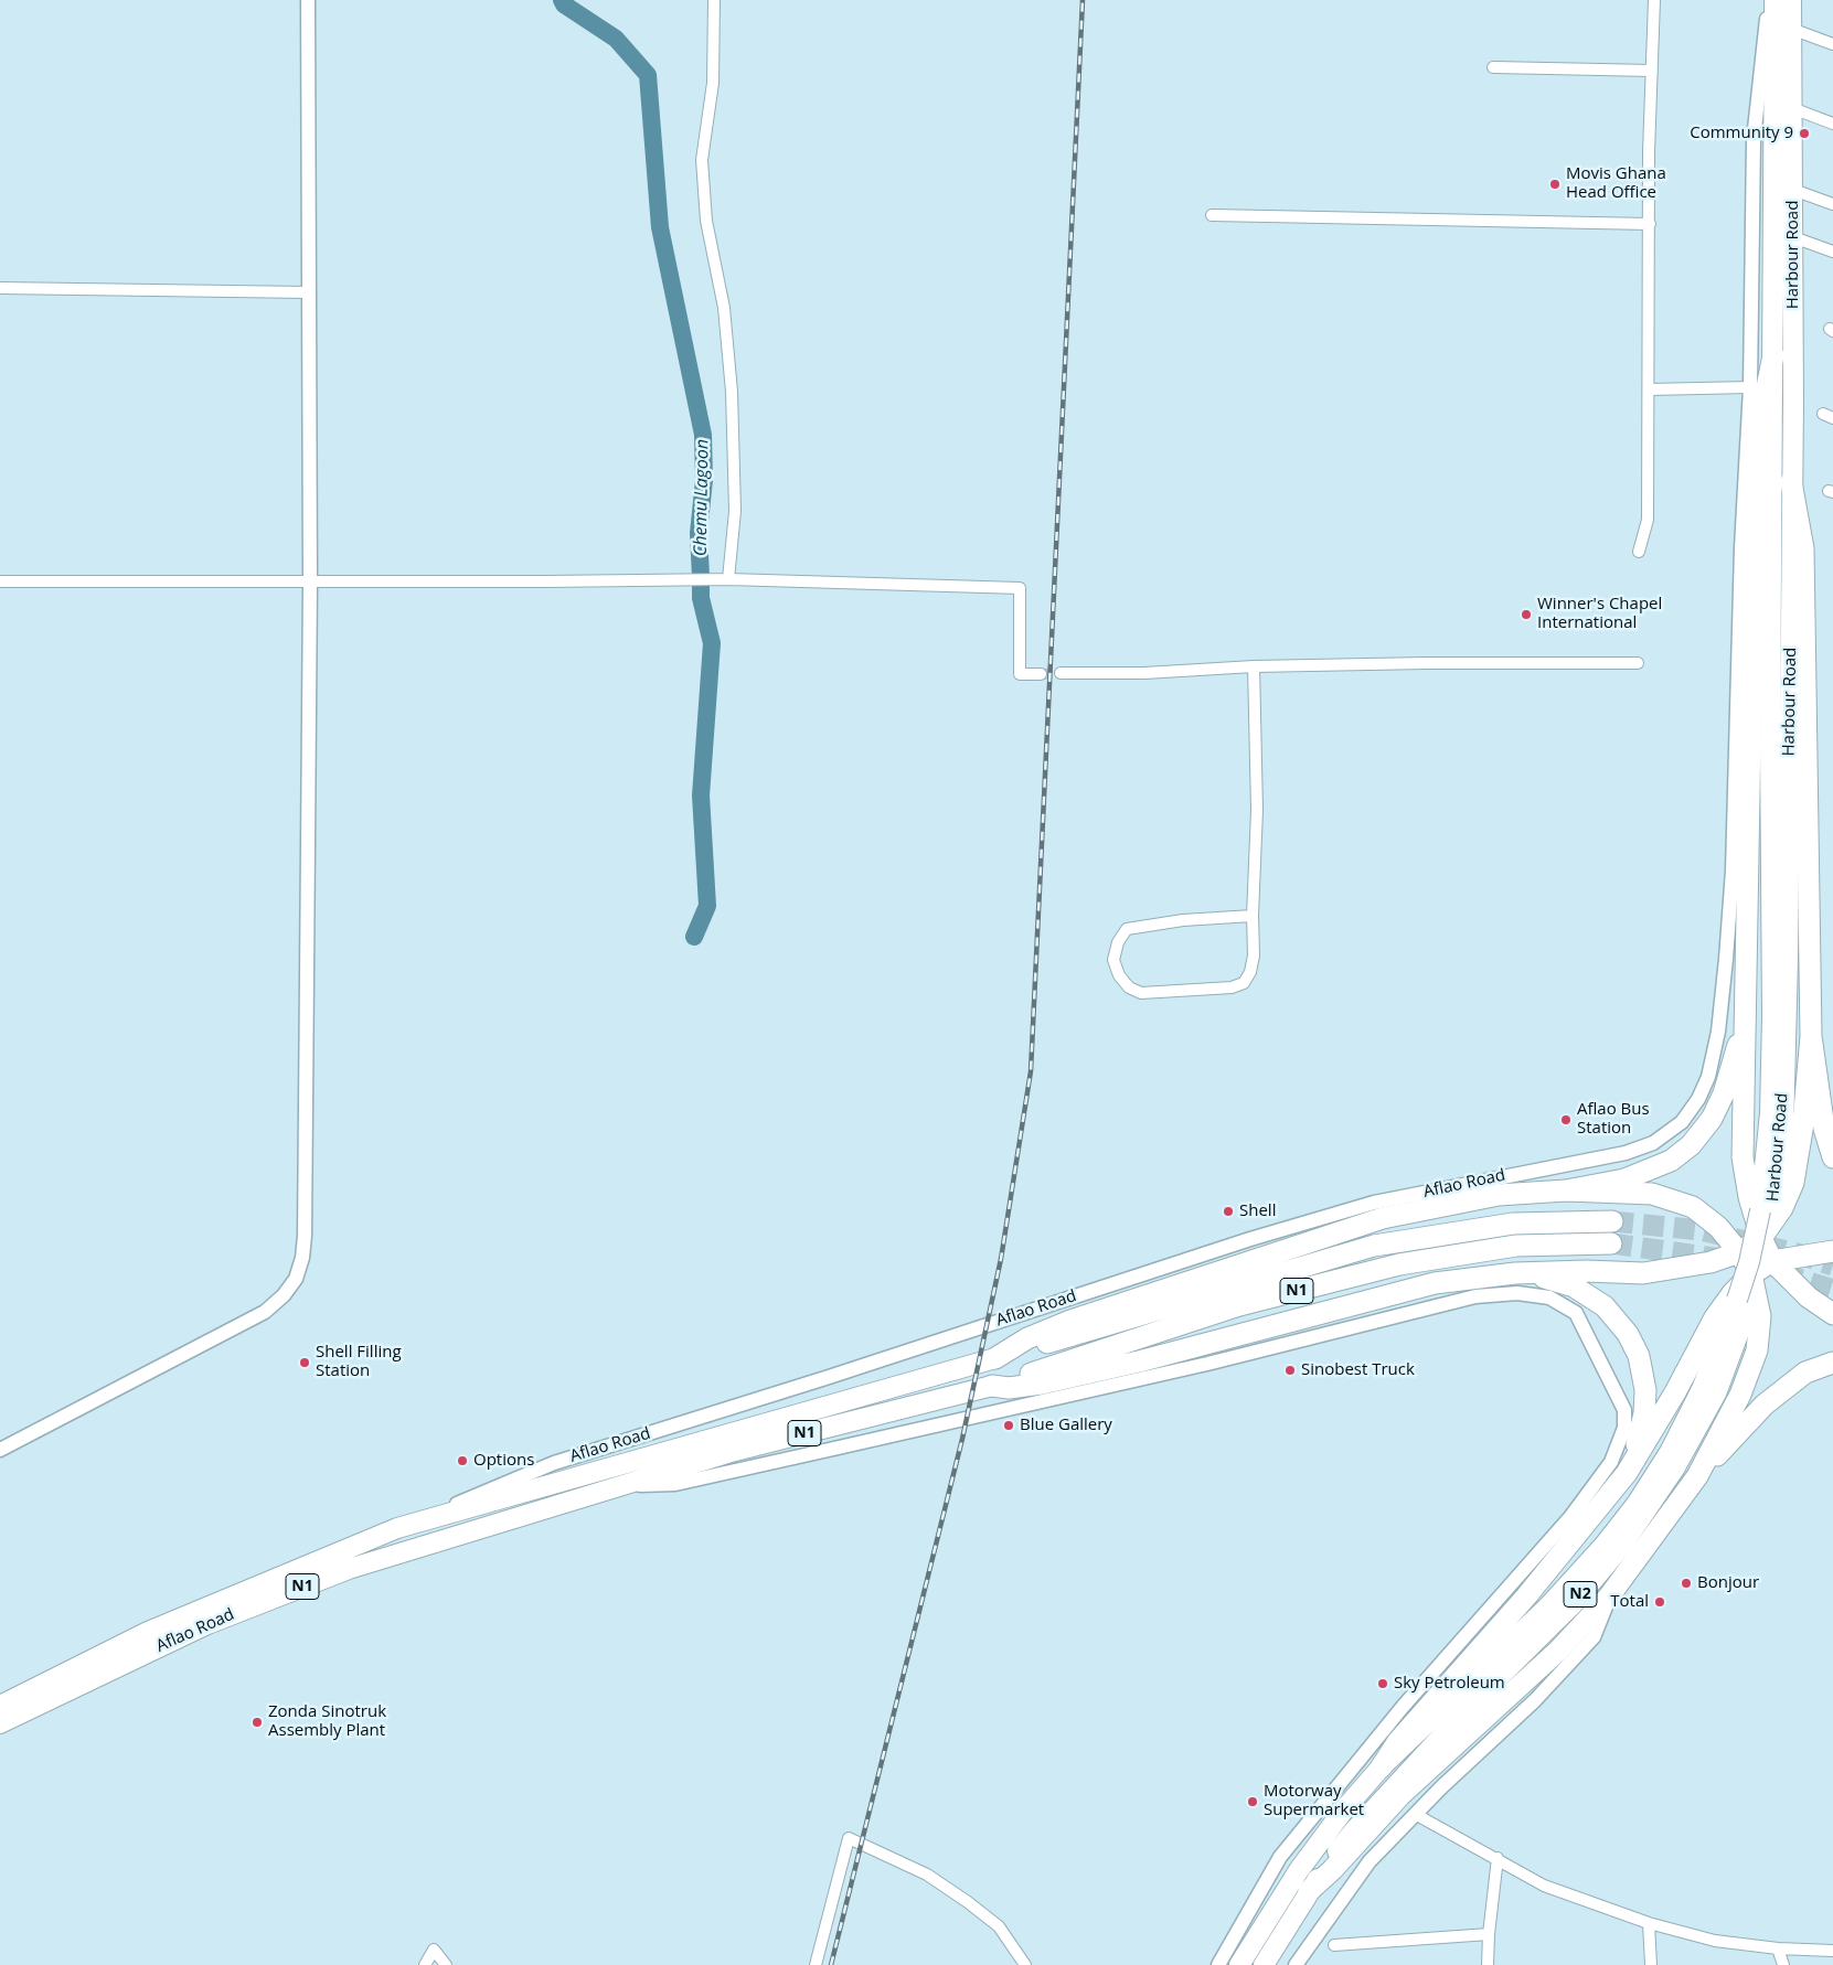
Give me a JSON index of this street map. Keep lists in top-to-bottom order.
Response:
{
  "streets": {
    "highway": [
      "Harbour Road",
      "Aflao Road",
      "N1",
      "N2"
    ]
  },
  "crossings": [
    ["Harbour Road", "N2"]
  ],
  "water": ["Chemu Lagoon"],
  "places": [
    "Community 9",
    "Movis Ghana Head Office",
    "Winner's Chapel International",
    "Aflao Bus Station",
    "Shell",
    "Shell Filling Station",
    "Sinobest Truck",
    "Blue Gallery",
    "Options",
    "Bonjour",
    "Total",
    "Sky Petroleum",
    "Zonda Sinotruk Assembly Plant",
    "Motorway Supermarket"
  ]
}
